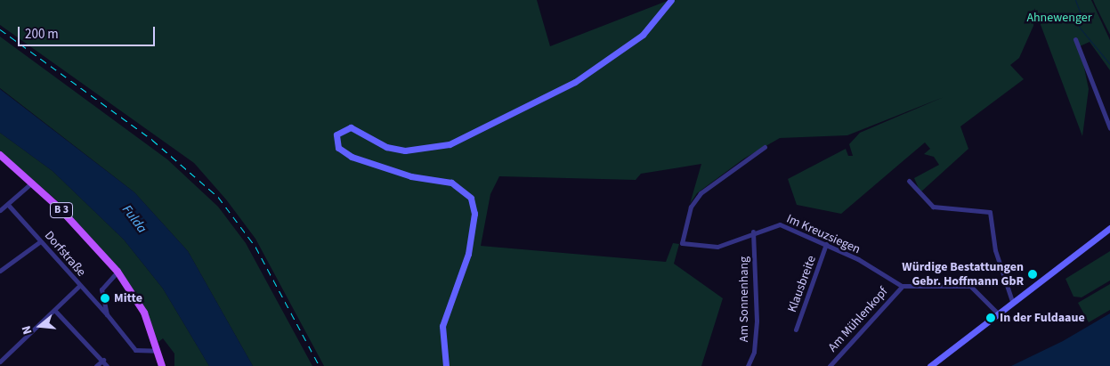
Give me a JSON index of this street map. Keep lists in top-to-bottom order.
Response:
{
  "streets": {
    "main road": ["B 3"],
    "street": [
      "Im Kreuzsiegen",
      "Dorfstraße",
      "Klausbreite",
      "Am Sonnenhang",
      "Am Mühlenkopf"
    ]
  },
  "crossings": [
    ["B 3", "Dorfstraße"],
    ["Im Kreuzsiegen", "Klausbreite"],
    ["Im Kreuzsiegen", "Am Sonnenhang"],
    ["Im Kreuzsiegen", "Am Mühlenkopf"]
  ],
  "water": ["Fulda"],
  "parks": ["Ahnewenger"],
  "places": ["Würdige Bestattungen Gebr. Hoffmann GbR", "Mitte", "In der Fuldaaue"],
  "scale_bar": "200 m",
  "north": "left"
}
